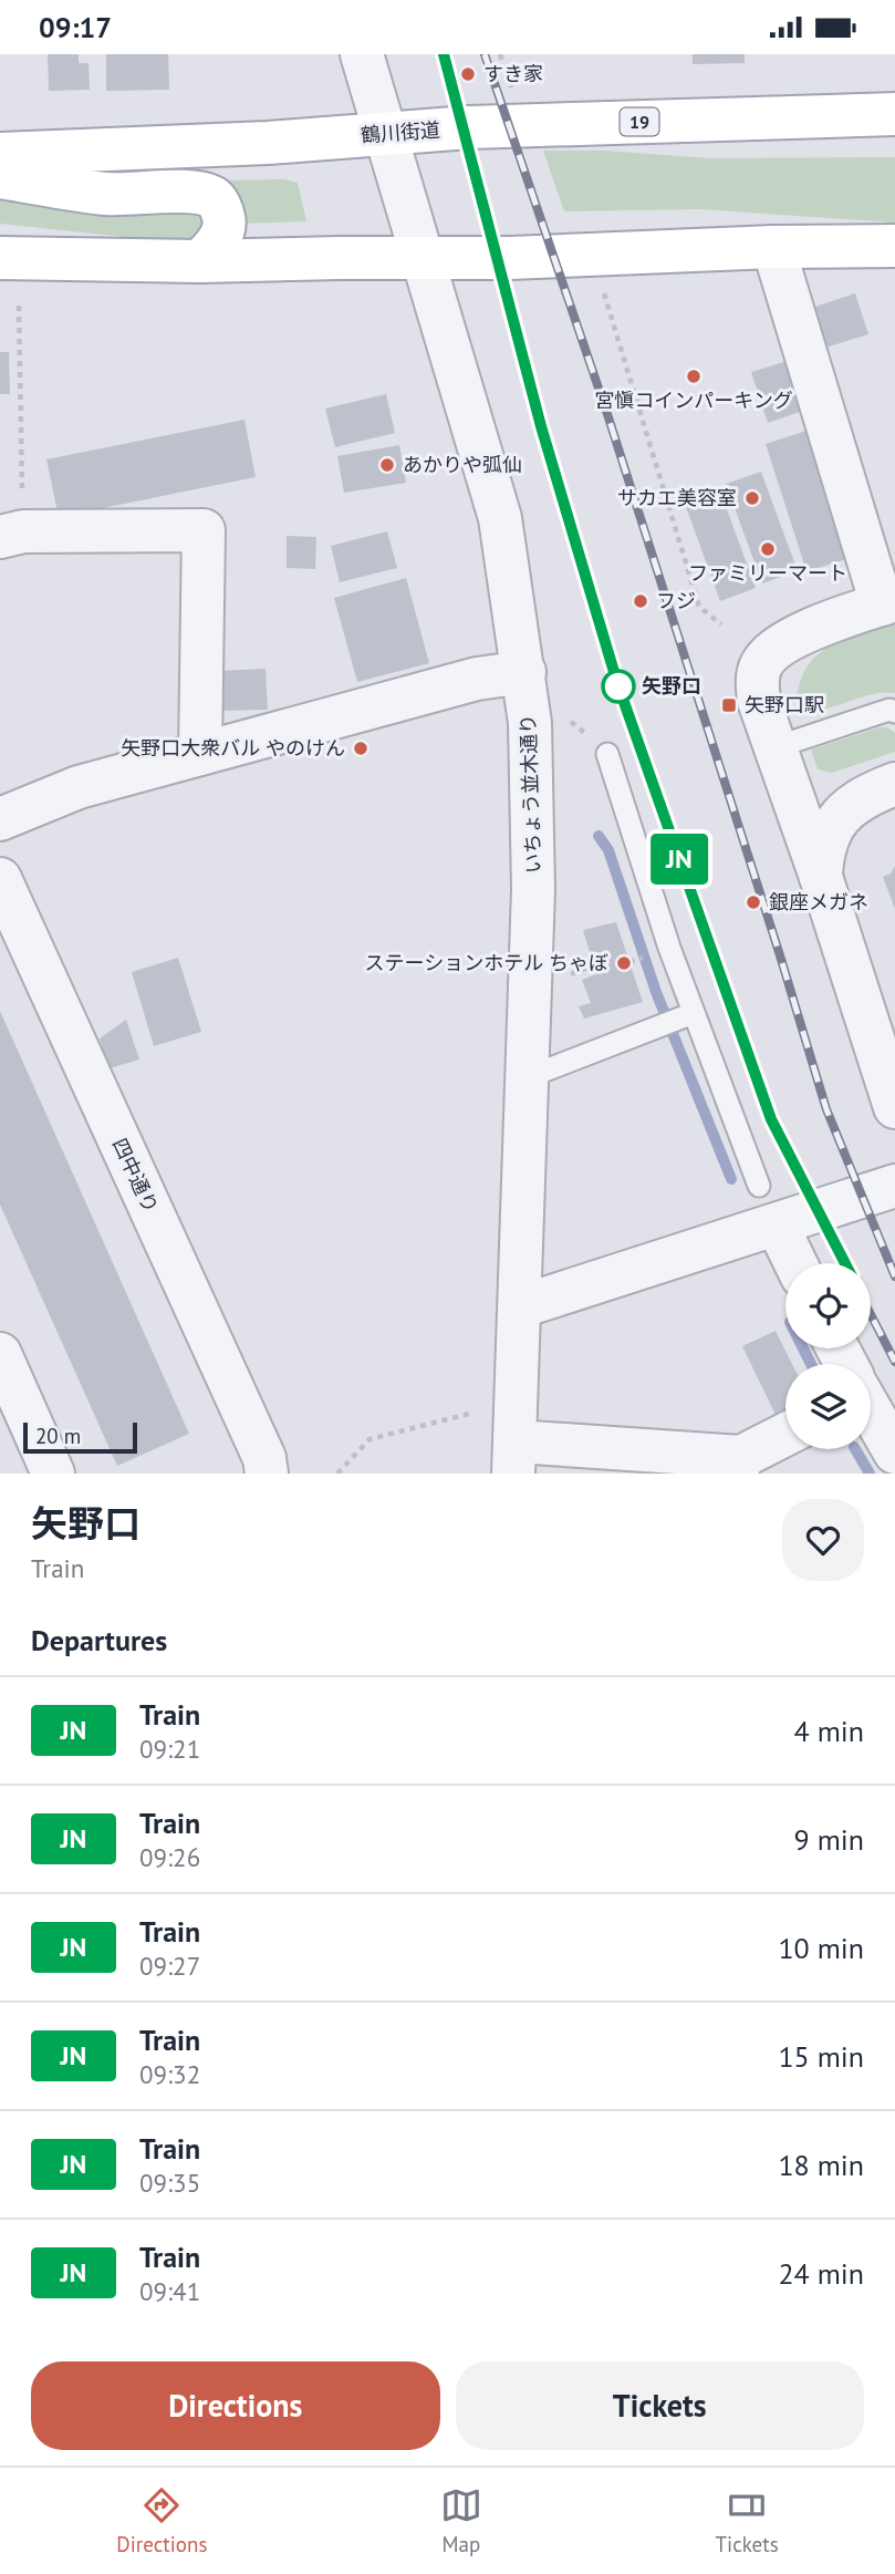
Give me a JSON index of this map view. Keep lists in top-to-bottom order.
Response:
{
  "streets": {
    "main road": ["19", "鶴川街道"],
    "street": ["いちょう並木通り", "四中通り"]
  },
  "crossings": [
    ["鶴川街道", "いちょう並木通り"]
  ],
  "places": {
    "other": [
      "すき家",
      "宮愼コインパーキング",
      "あかりや弧仙",
      "サカエ美容室",
      "ファミリーマート",
      "フジ",
      "矢野口",
      "矢野口大衆バル やのけん",
      "銀座メガネ",
      "ステーションホテル ちゃぼ"
    ],
    "transit": ["矢野口駅"]
  },
  "scale_bar": "20 m",
  "page": {
    "status": "09:17",
    "on_map": "JN",
    "scale": "20 m",
    "heading": [
      ["矢野口", "Train"],
      "Departures"
    ],
    "list": [
      {
        "mark": "JN",
        "name": "Train",
        "note": "09:21",
        "value": "4 min"
      },
      {
        "mark": "JN",
        "name": "Train",
        "note": "09:26",
        "value": "9 min"
      },
      {
        "mark": "JN",
        "name": "Train",
        "note": "09:27",
        "value": "10 min"
      },
      {
        "mark": "JN",
        "name": "Train",
        "note": "09:32",
        "value": "15 min"
      },
      {
        "mark": "JN",
        "name": "Train",
        "note": "09:35",
        "value": "18 min"
      },
      {
        "mark": "JN",
        "name": "Train",
        "note": "09:41",
        "value": "24 min"
      }
    ],
    "buttons": ["Directions", "Tickets"],
    "tabs": ["Directions", "Map", "Tickets"]
  }
}
